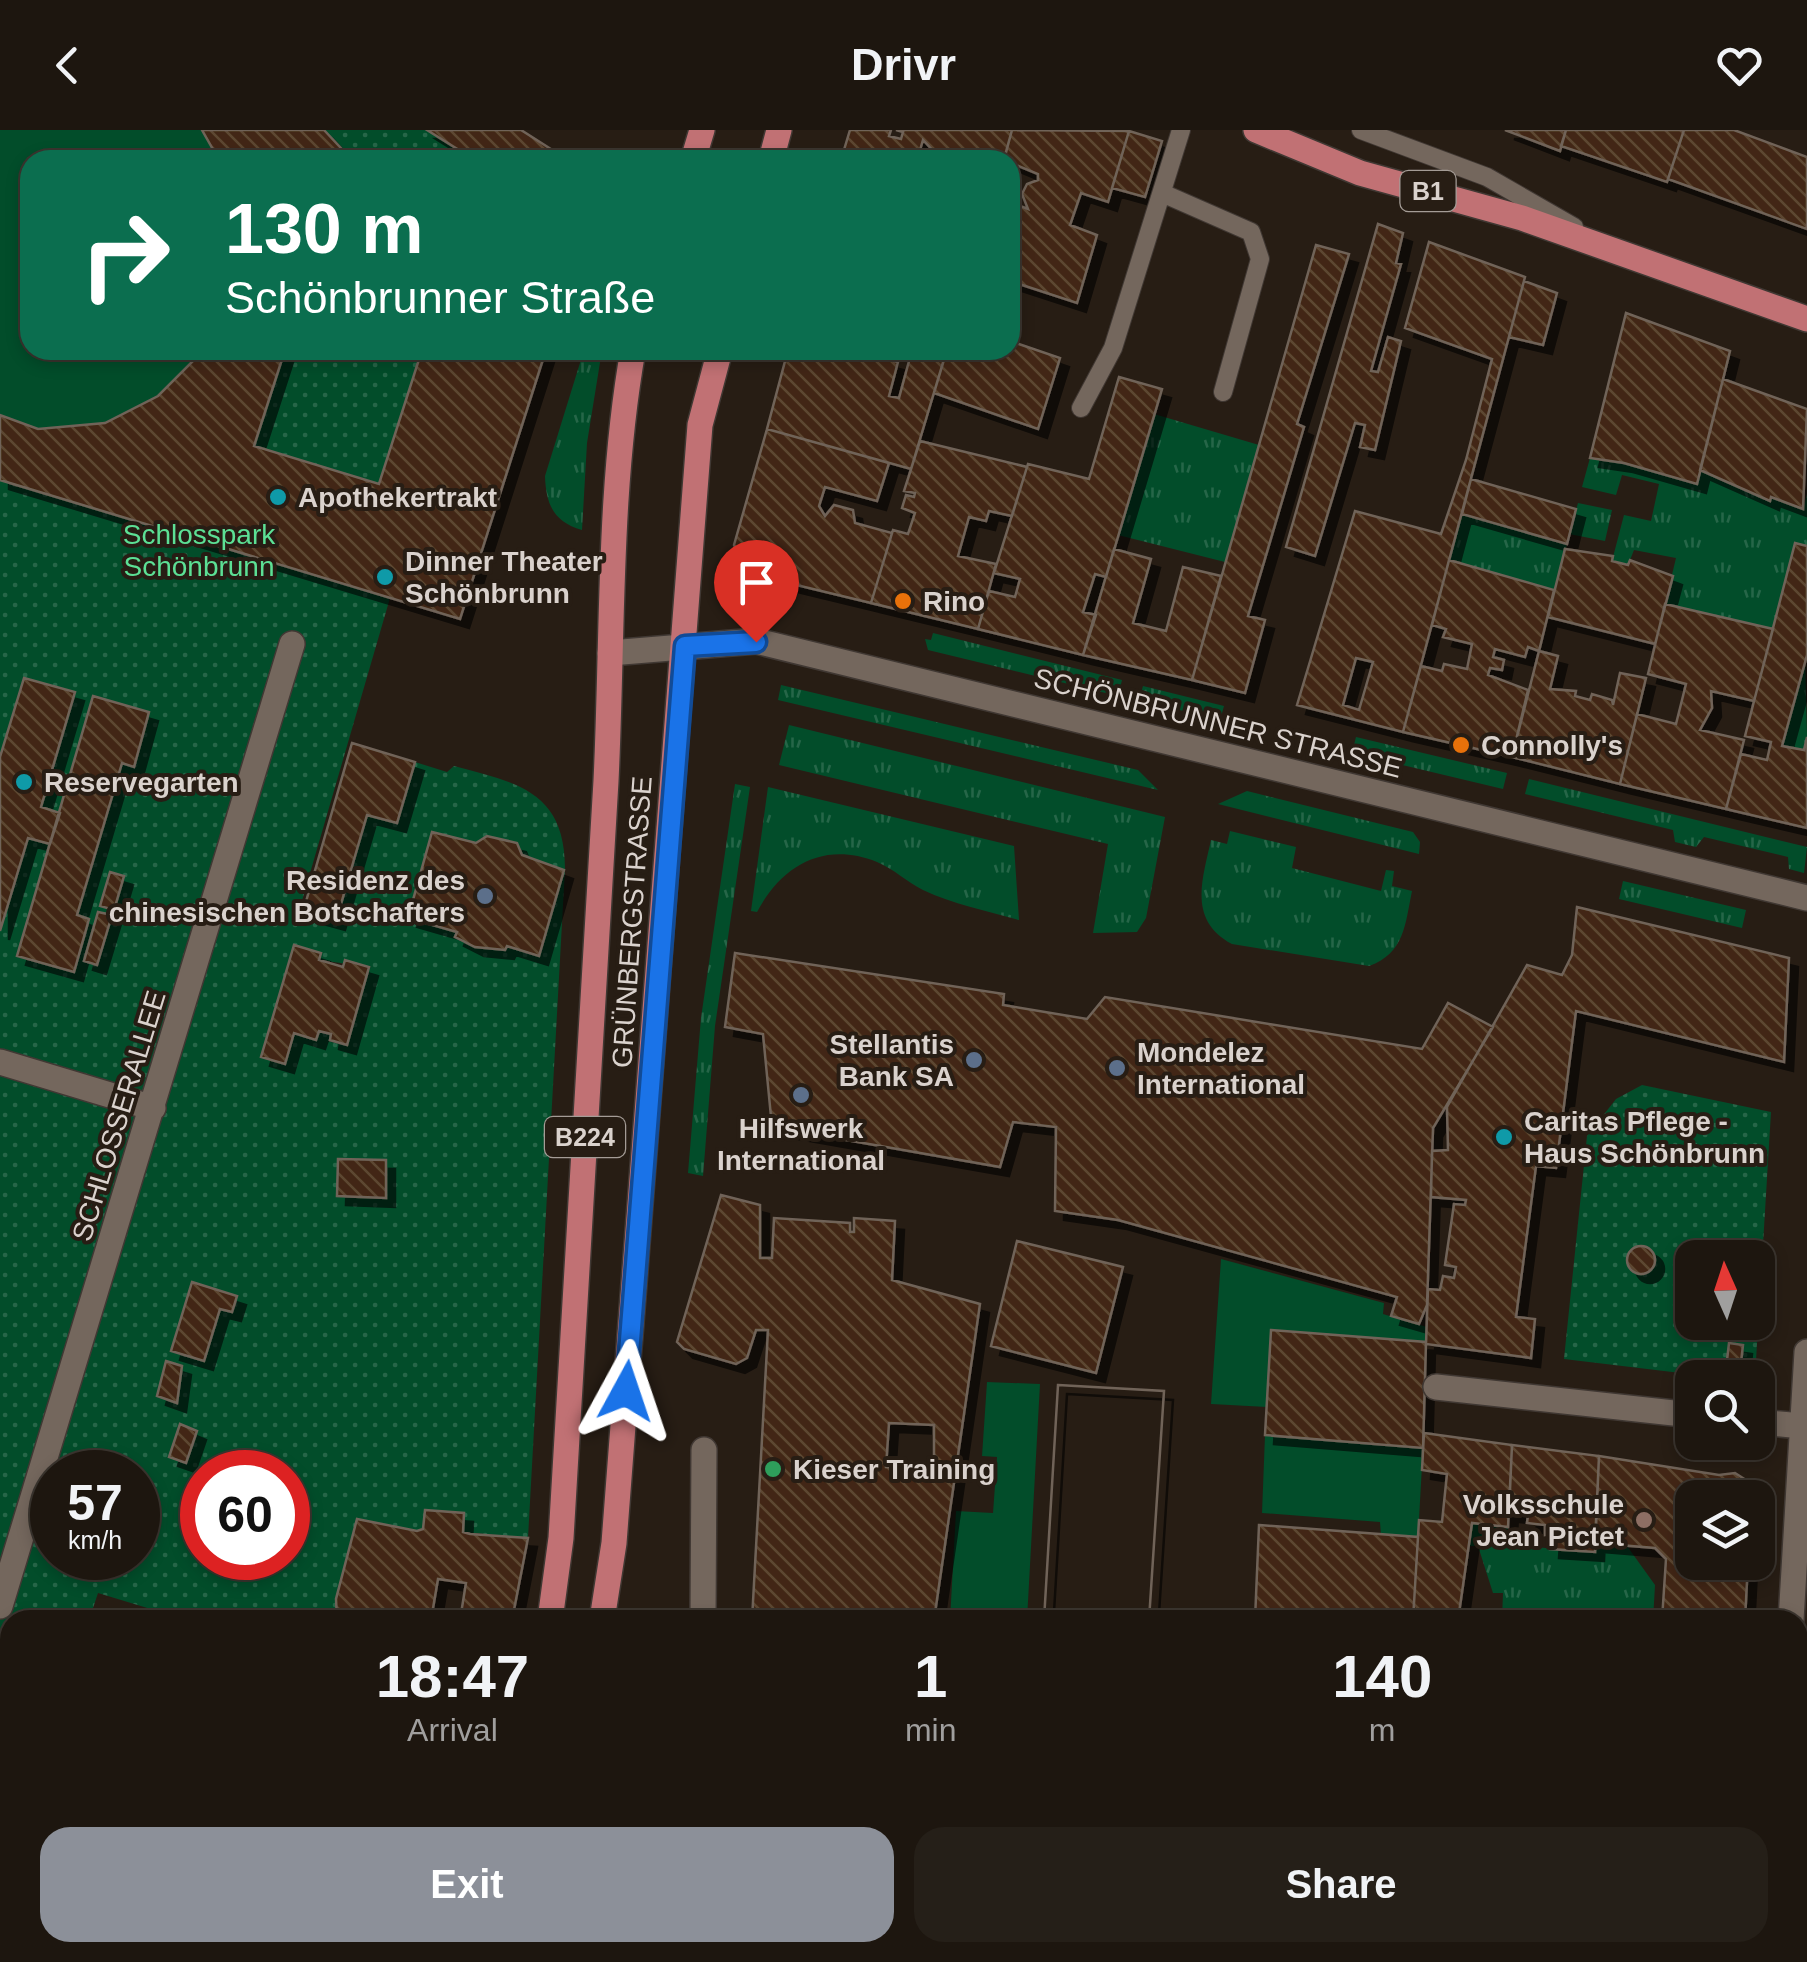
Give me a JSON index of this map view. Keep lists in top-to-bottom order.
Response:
{
  "streets": {
    "main road": ["B1", "GRÜNBERGSTRASSE", "B224"],
    "street": ["SCHÖNBRUNNER STRASSE", "SCHLOSSERALLEE"]
  },
  "crossings": [
    ["SCHÖNBRUNNER STRASSE", "GRÜNBERGSTRASSE"]
  ],
  "parks": ["Schlosspark Schönbrunn"],
  "places": [
    "Apothekertrakt",
    "Dinner Theater Schönbrunn",
    "Rino",
    "Connolly's",
    "Reservegarten",
    "Residenz des chinesischen Botschafters",
    "Stellantis Bank SA",
    "Mondelez International",
    "Hilfswerk International",
    "Caritas Pflege - Haus Schönbrunn",
    "Kieser Training",
    "Volksschule Jean Pictet"
  ],
  "north": "top",
  "page": {
    "header": "Drivr",
    "turn": ["130 m", "Schönbrunner Straße"],
    "speed": "57 km/h",
    "limit": "60",
    "eta": [
      "18:47",
      "Arrival",
      "1",
      "min",
      "140",
      "m"
    ],
    "buttons": ["Exit", "Share"]
  }
}
